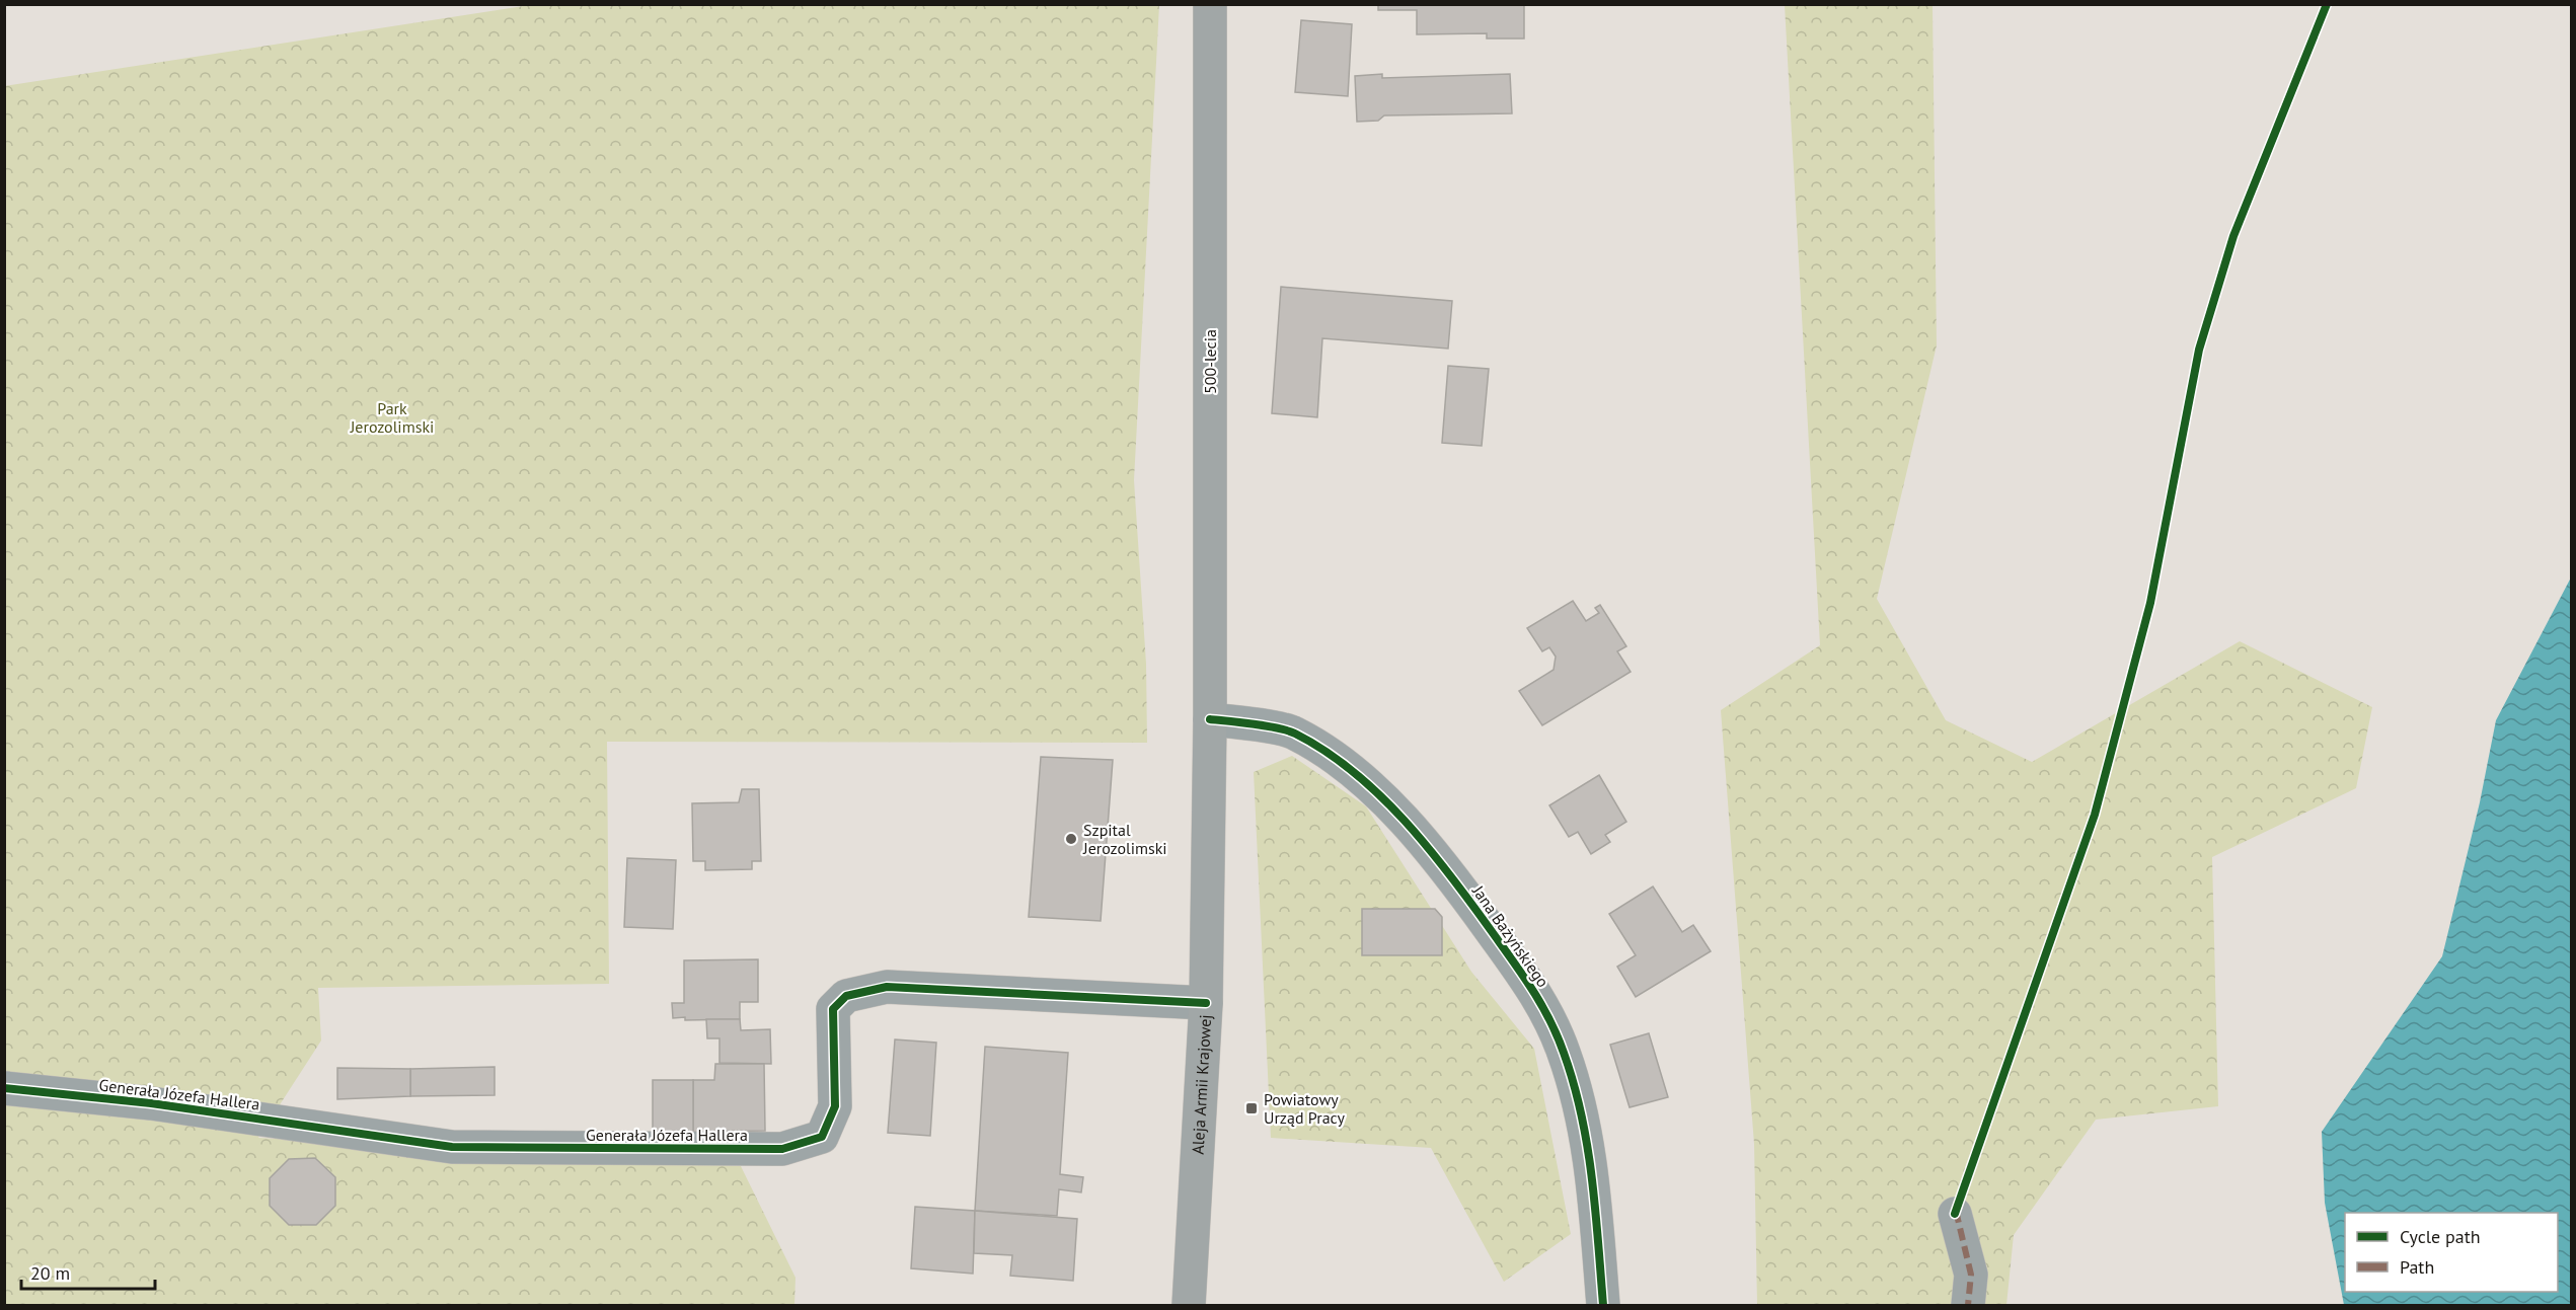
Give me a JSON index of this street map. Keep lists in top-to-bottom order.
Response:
{
  "streets": {
    "main road": ["500-lecia", "Aleja Armii Krajowej"],
    "street": ["Jana Bażyńskiego", "Generała Józefa Hallera"]
  },
  "crossings": [
    ["500-lecia", "Jana Bażyńskiego"],
    ["500-lecia", "Aleja Armii Krajowej"],
    ["Jana Bażyńskiego", "Aleja Armii Krajowej"],
    ["Aleja Armii Krajowej", "Generała Józefa Hallera"]
  ],
  "parks": ["Park Jerozolimski"],
  "places": {
    "other": ["Szpital Jerozolimski"],
    "transit": ["Powiatowy Urząd Pracy"]
  },
  "legend": ["Cycle path", "Path"],
  "scale_bar": "20 m"
}
